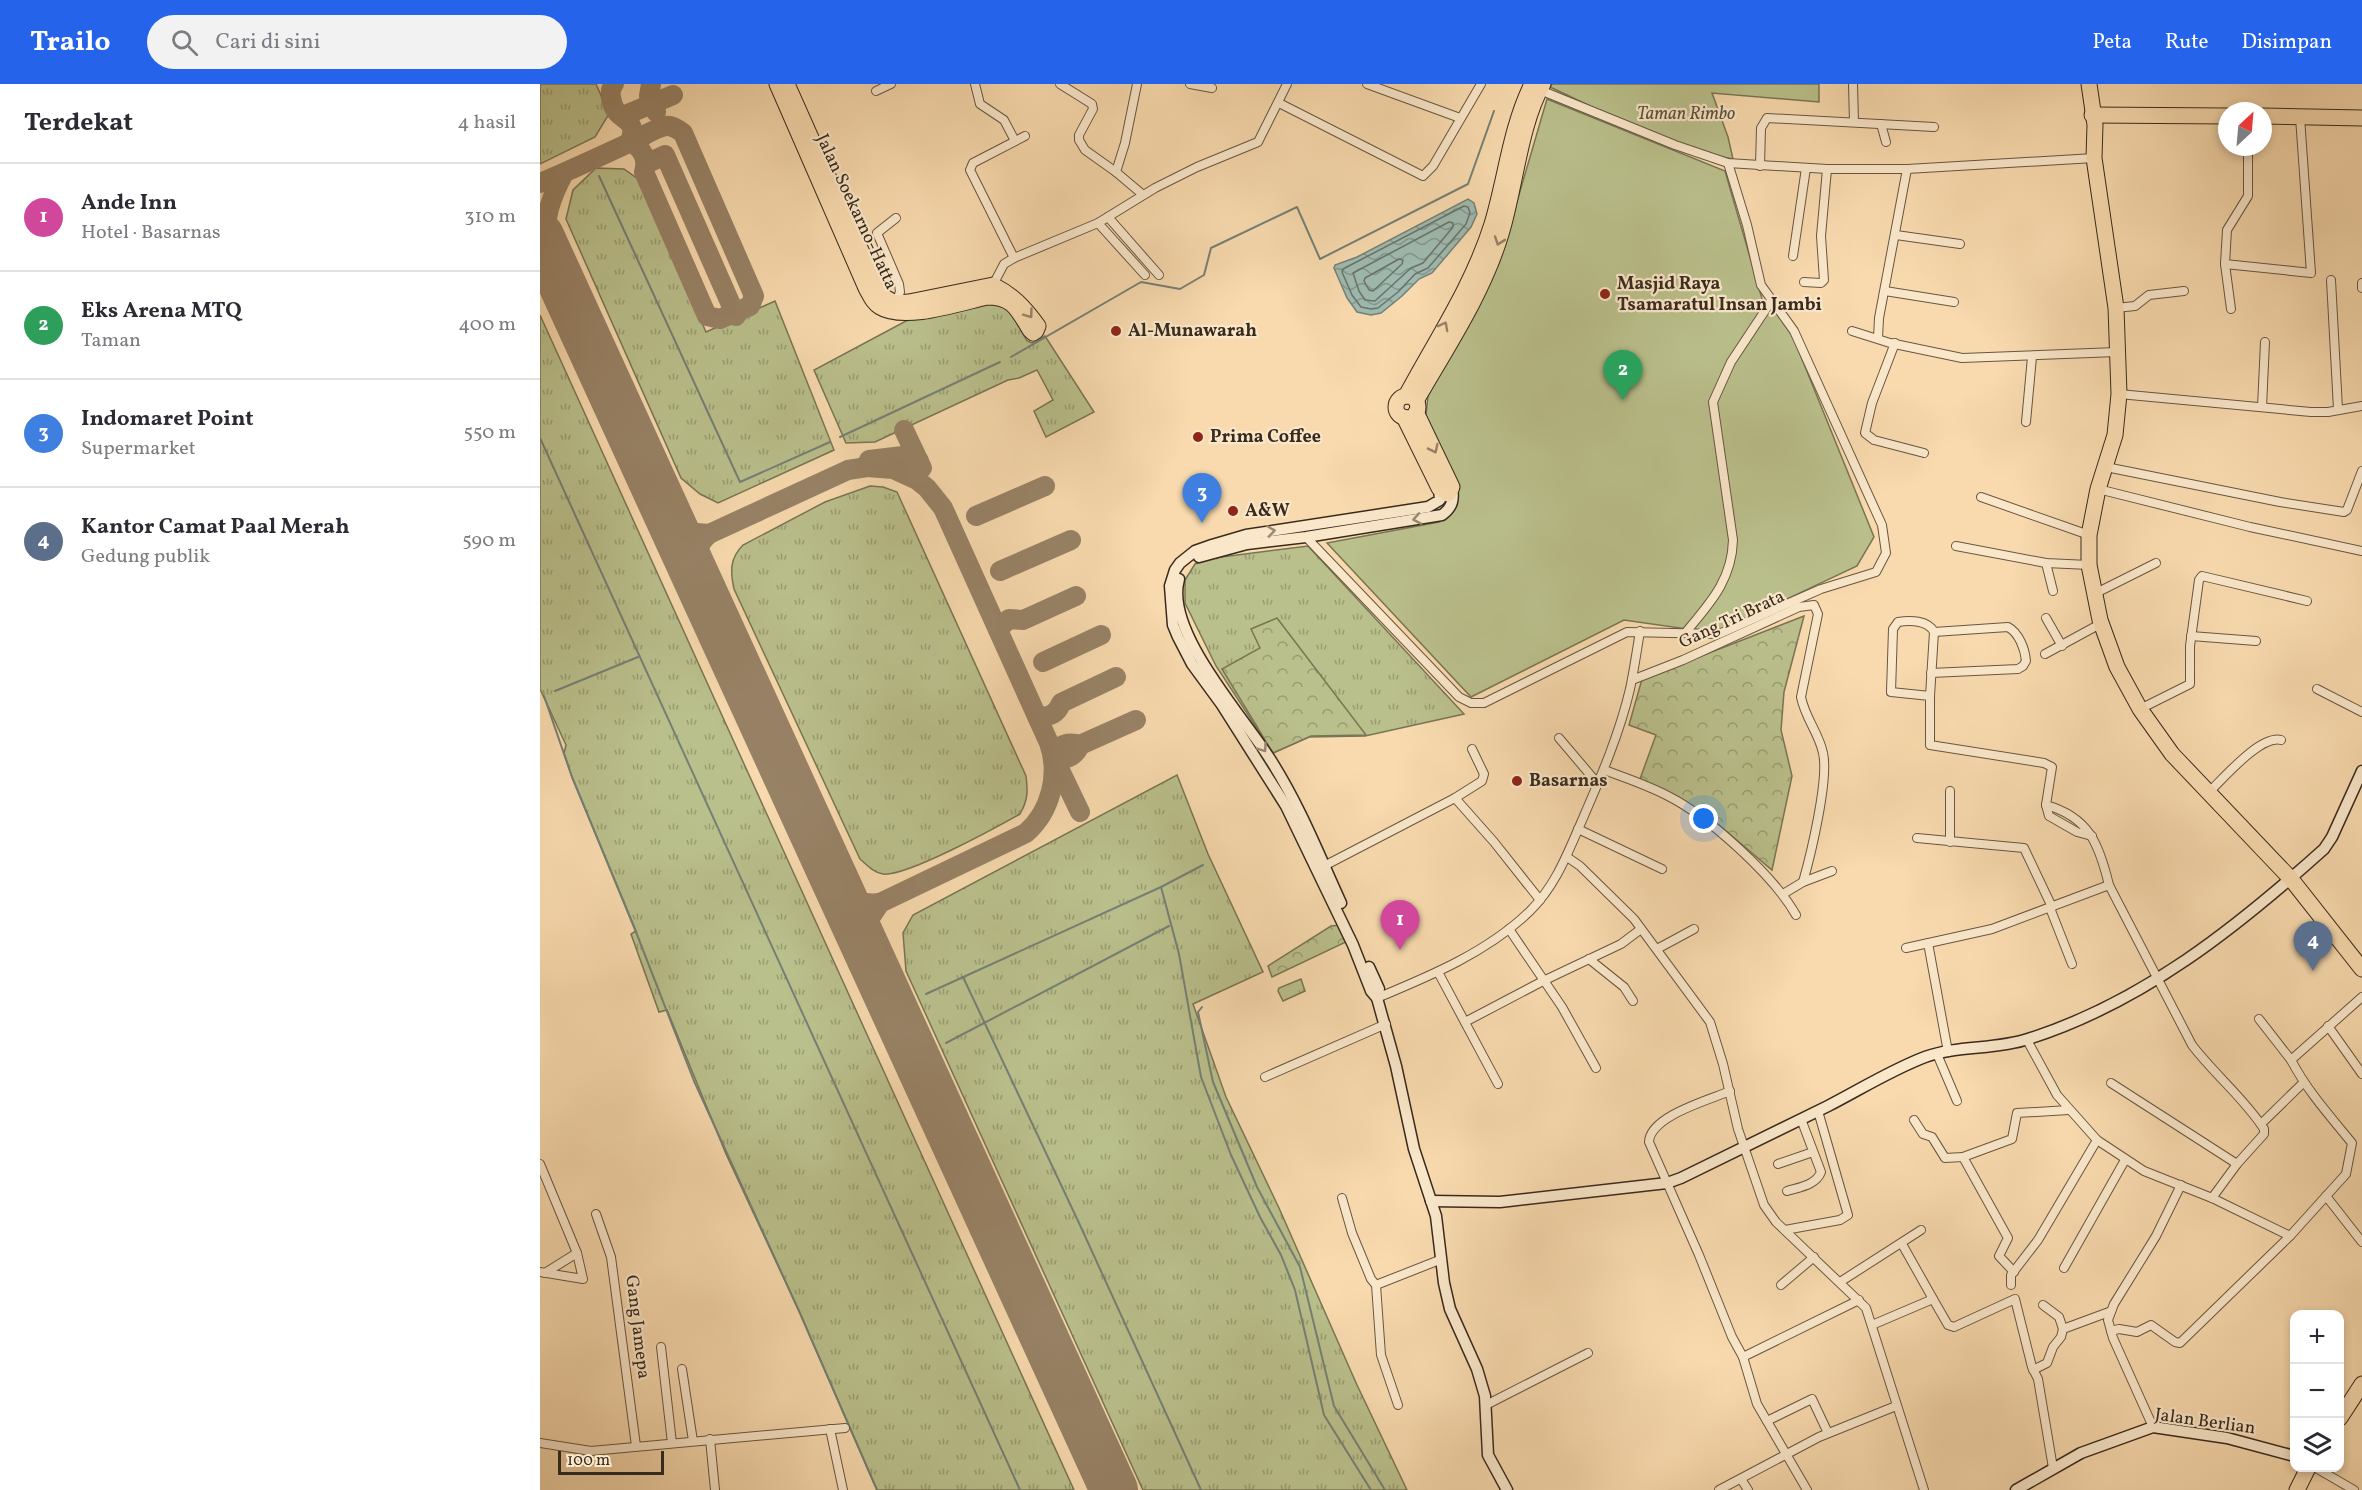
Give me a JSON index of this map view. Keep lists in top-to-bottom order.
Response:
{
  "streets": {
    "highway": ["Jalan Soekarno-Hatta"],
    "street": ["Gang Tri Brata", "Gang Jamepa", "Jalan Berlian"]
  },
  "parks": ["Taman Rimbo"],
  "places": [
    "Masjid Raya Tsamaratul Insan Jambi",
    "Al-Munawarah",
    "Prima Coffee",
    "A&W",
    "Basarnas"
  ],
  "scale_bar": "100 m",
  "north": "top right",
  "page": {
    "header": "Trailo",
    "search": "Cari di sini",
    "nav": ["Peta", "Rute", "Disimpan"],
    "heading": ["Terdekat", "4 hasil"],
    "list": [
      {
        "mark": "1",
        "name": "Ande Inn",
        "note": "Hotel · Basarnas",
        "value": "310 m"
      },
      {
        "mark": "2",
        "name": "Eks Arena MTQ",
        "note": "Taman",
        "value": "400 m"
      },
      {
        "mark": "3",
        "name": "Indomaret Point",
        "note": "Supermarket",
        "value": "550 m"
      },
      {
        "mark": "4",
        "name": "Kantor Camat Paal Merah",
        "note": "Gedung publik",
        "value": "590 m"
      }
    ],
    "pins": [
      "2",
      "3",
      "1",
      "4"
    ],
    "map_buttons": ["+", "−"],
    "scale": "100 m"
  }
}
